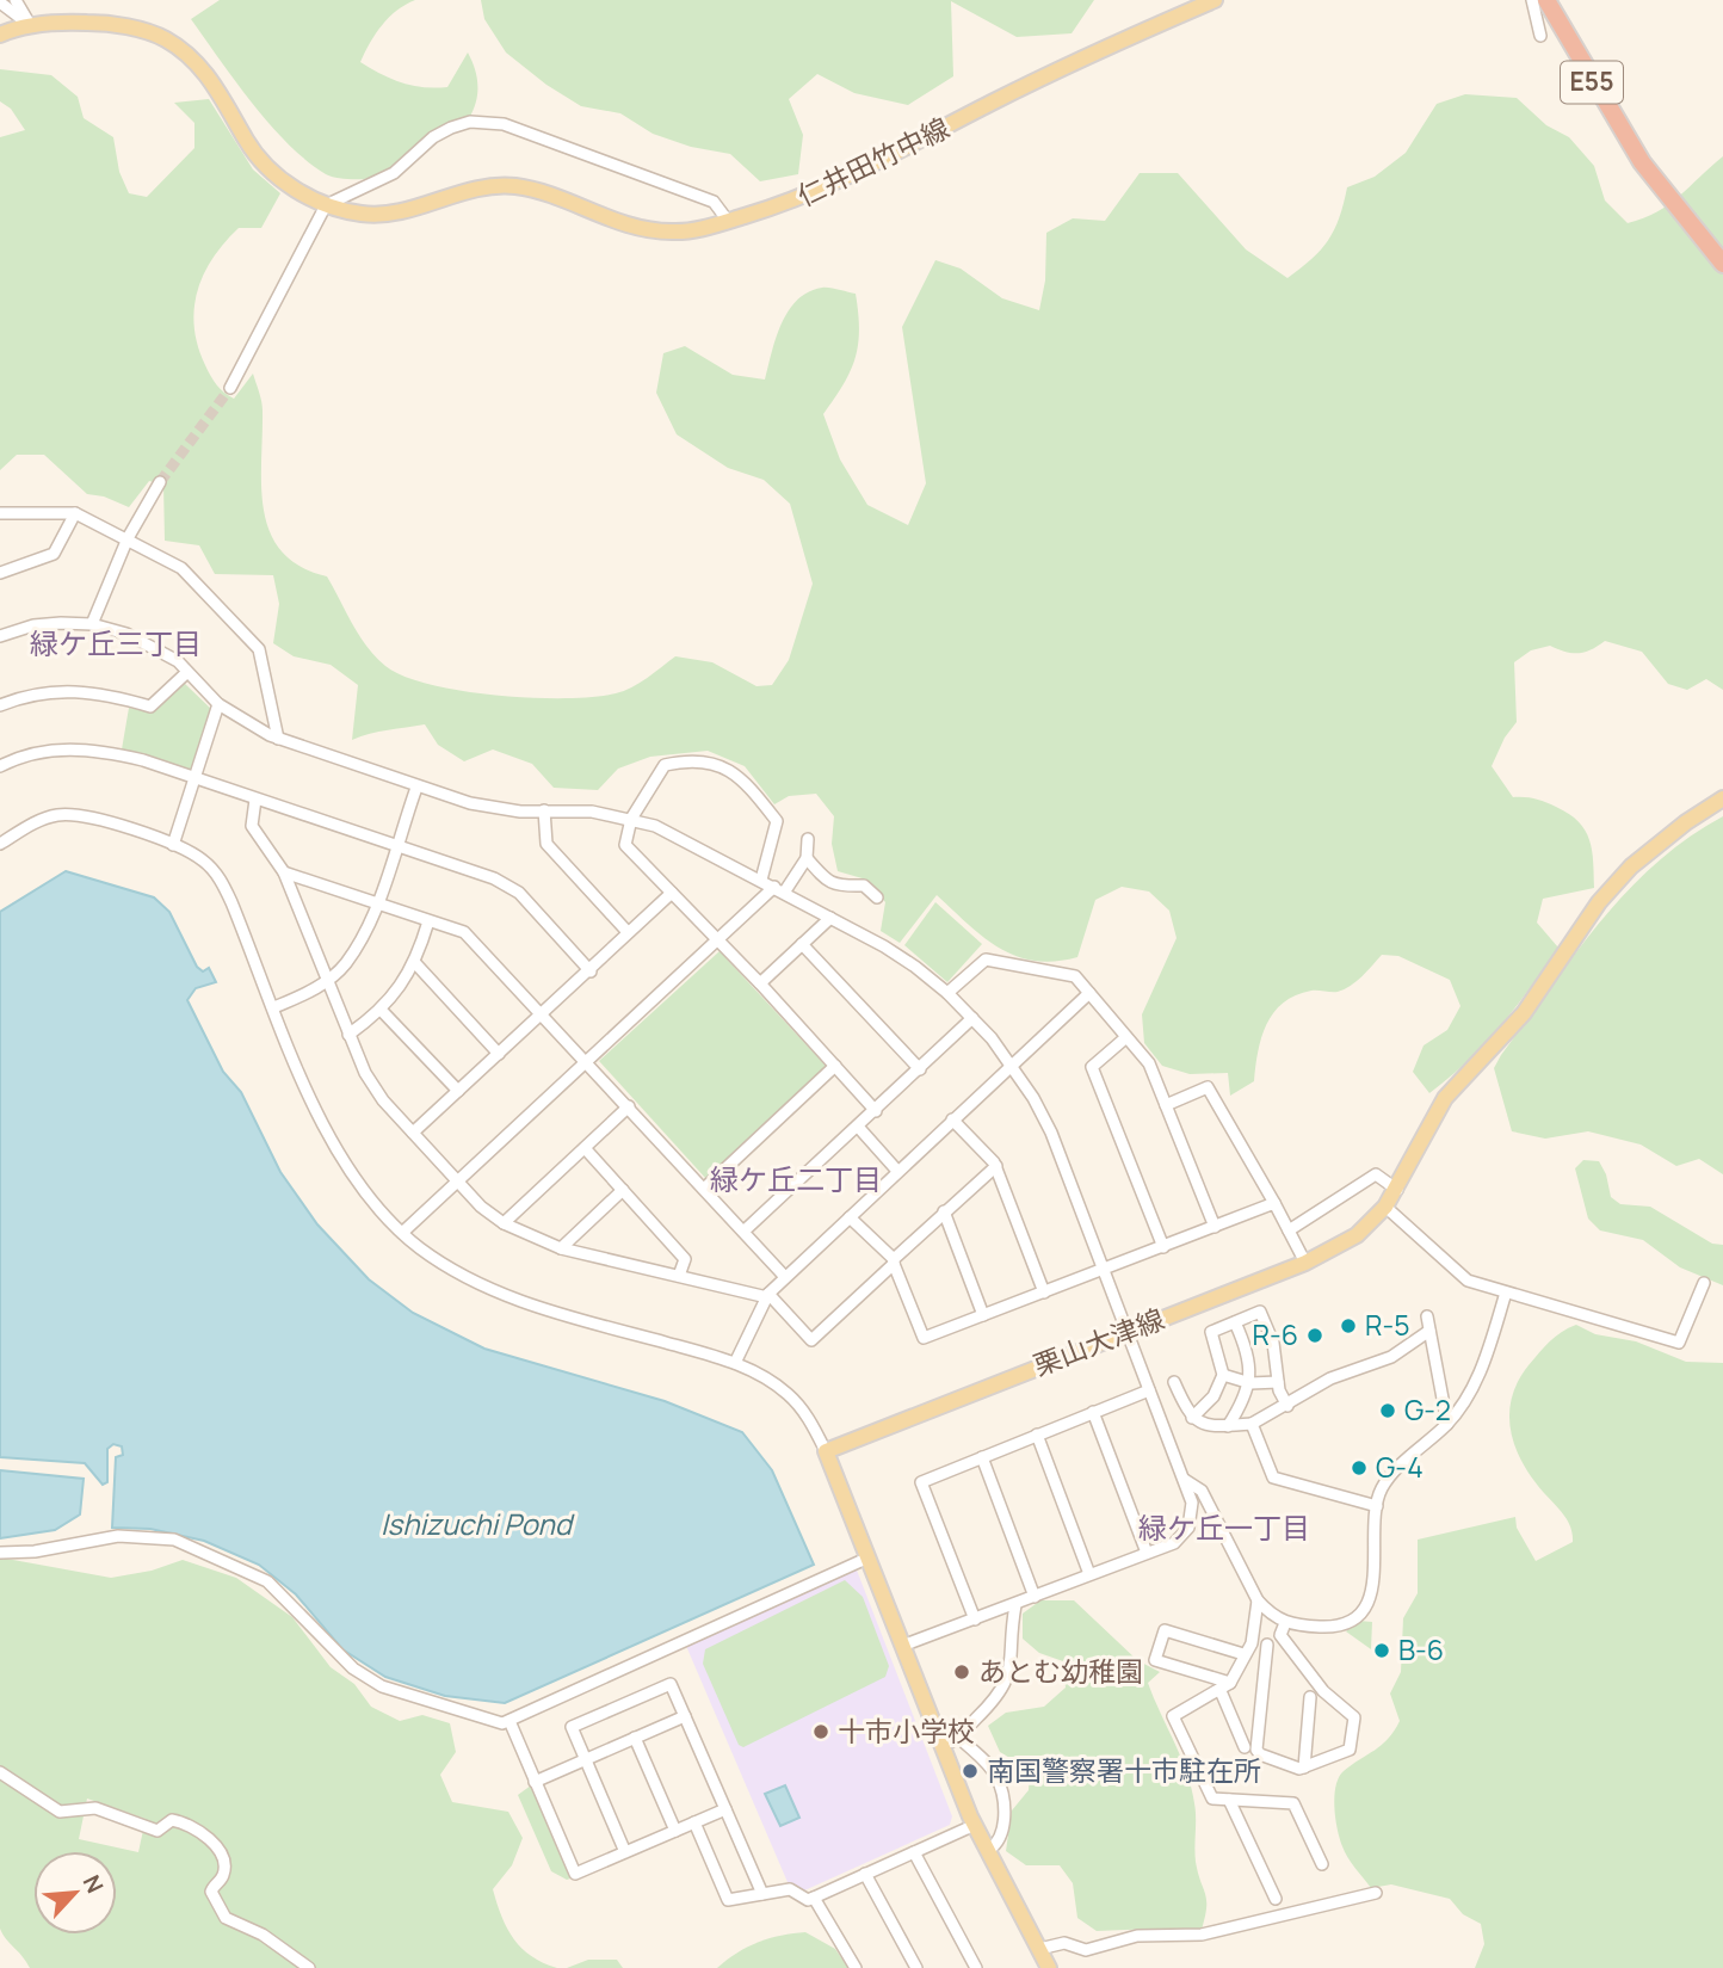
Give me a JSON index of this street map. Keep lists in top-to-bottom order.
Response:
{
  "streets": {
    "highway": ["E55"],
    "main road": ["仁井田竹中線", "栗山大津線"]
  },
  "districts": ["緑ケ丘三丁目", "緑ケ丘二丁目", "緑ケ丘一丁目"],
  "water": ["Ishizuchi Pond"],
  "places": [
    "R-5",
    "R-6",
    "G-2",
    "G-4",
    "B-6",
    "あとむ幼稚園",
    "十市小学校",
    "南国警察署十市駐在所"
  ],
  "north": "top right"
}
